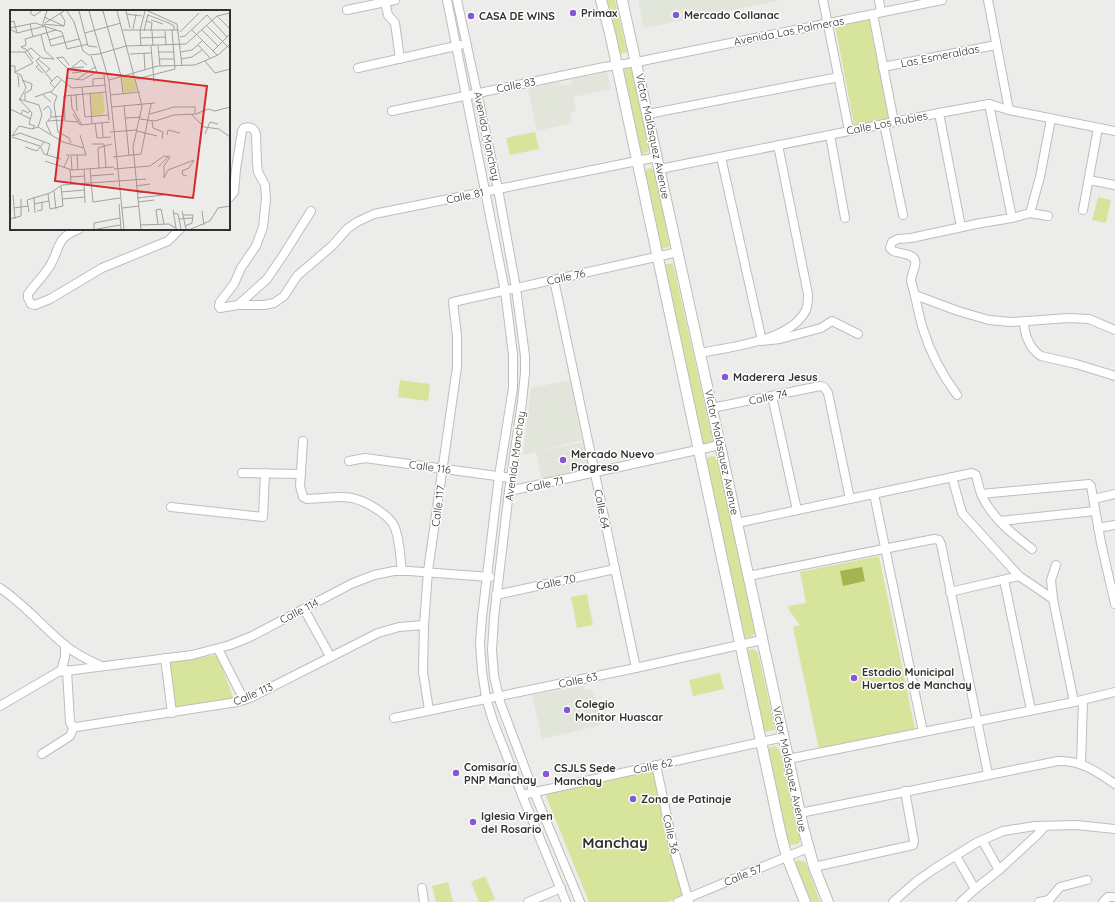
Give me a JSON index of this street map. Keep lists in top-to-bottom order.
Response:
{
  "streets": {
    "main road": ["Víctor Malásquez Avenue"],
    "street": [
      "Avenida Las Palmeras",
      "Las Esmeraldas",
      "Calle 83",
      "Calle Los Rubies",
      "Avenida Manchay",
      "Calle 81",
      "Calle 76",
      "Calle 74",
      "Calle 116",
      "Calle 71",
      "Calle 117",
      "Calle 64",
      "Calle 70",
      "Calle 114",
      "Calle 63",
      "Calle 113",
      "Calle 62",
      "Calle 36",
      "Calle 57"
    ]
  },
  "crossings": [
    ["Avenida Las Palmeras", "Calle 83"],
    ["Avenida Las Palmeras", "Víctor Malásquez Avenue"],
    ["Calle 83", "Avenida Manchay"],
    ["Calle 83", "Víctor Malásquez Avenue"],
    ["Calle Los Rubies", "Víctor Malásquez Avenue"],
    ["Avenida Manchay", "Calle 81"],
    ["Avenida Manchay", "Calle 76"],
    ["Avenida Manchay", "Calle 116"],
    ["Avenida Manchay", "Calle 71"],
    ["Avenida Manchay", "Calle 70"],
    ["Avenida Manchay", "Calle 114"],
    ["Avenida Manchay", "Calle 63"],
    ["Avenida Manchay", "Calle 62"],
    ["Víctor Malásquez Avenue", "Calle 81"],
    ["Víctor Malásquez Avenue", "Calle 76"],
    ["Víctor Malásquez Avenue", "Calle 74"],
    ["Víctor Malásquez Avenue", "Calle 71"],
    ["Víctor Malásquez Avenue", "Calle 63"],
    ["Víctor Malásquez Avenue", "Calle 62"],
    ["Víctor Malásquez Avenue", "Calle 57"],
    ["Calle 76", "Calle 117"],
    ["Calle 76", "Calle 64"],
    ["Calle 116", "Calle 117"],
    ["Calle 71", "Calle 64"],
    ["Calle 117", "Calle 114"],
    ["Calle 117", "Calle 63"],
    ["Calle 117", "Calle 113"],
    ["Calle 64", "Calle 70"],
    ["Calle 64", "Calle 63"],
    ["Calle 62", "Calle 36"],
    ["Calle 36", "Calle 57"]
  ],
  "districts": ["Manchay"],
  "places": [
    "Primax",
    "Mercado Collanac",
    "CASA DE WINS",
    "Maderera Jesus",
    "Mercado Nuevo Progreso",
    "Estadio Municipal Huertos de Manchay",
    "Colegio Monitor Huascar",
    "Comisaría PNP Manchay",
    "CSJLS Sede Manchay",
    "Zona de Patinaje",
    "Iglesia Virgen del Rosario"
  ]
}
